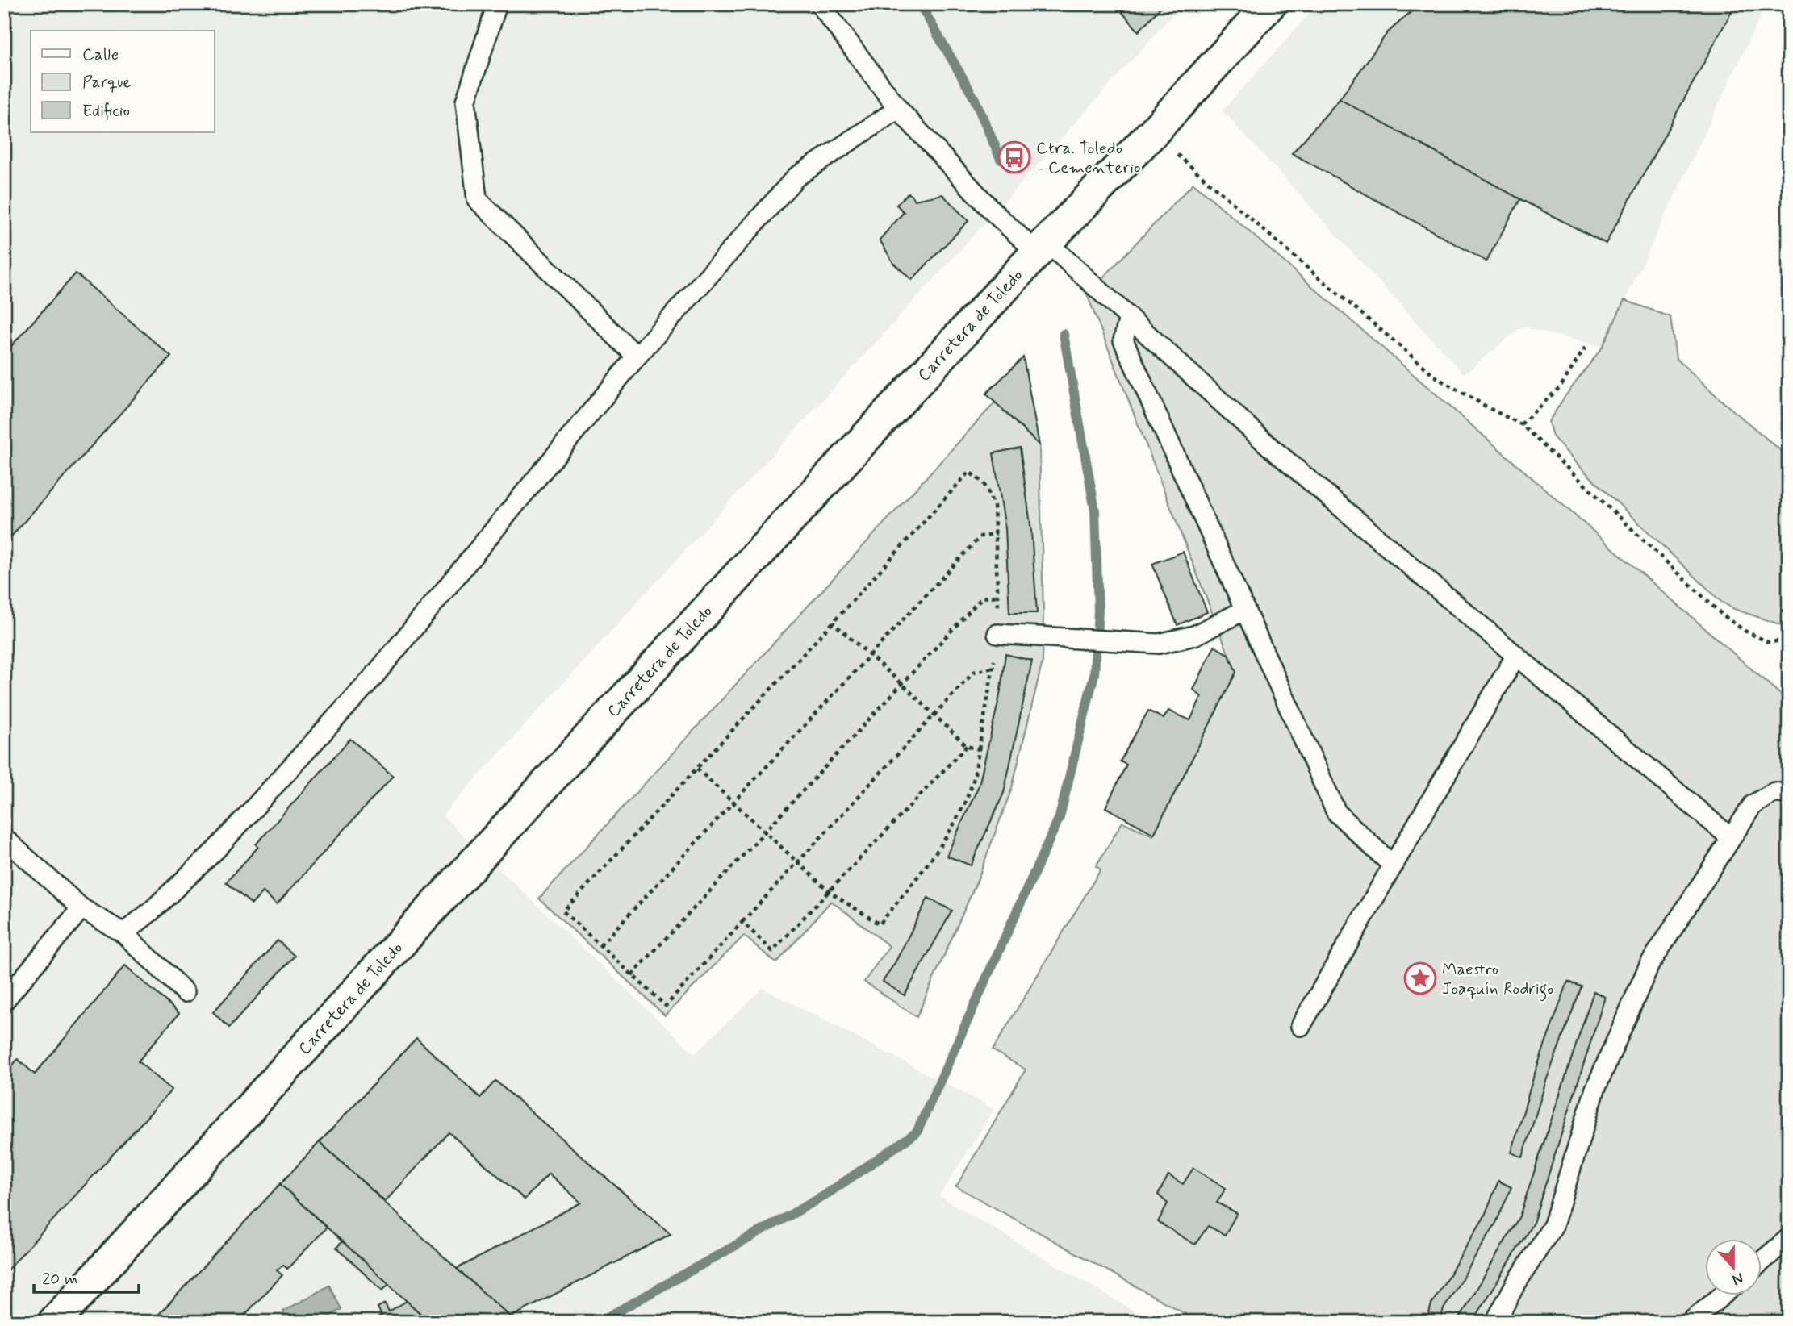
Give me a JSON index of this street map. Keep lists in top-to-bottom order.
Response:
{
  "streets": {
    "street": ["Carretera de Toledo"]
  },
  "places": {
    "bus stop": ["Ctra. Toledo - Cementerio"],
    "place": ["Maestro Joaquín Rodrigo"]
  },
  "legend": ["Calle", "Parque", "Edificio"],
  "scale_bar": "20 m",
  "north": "bottom"
}
